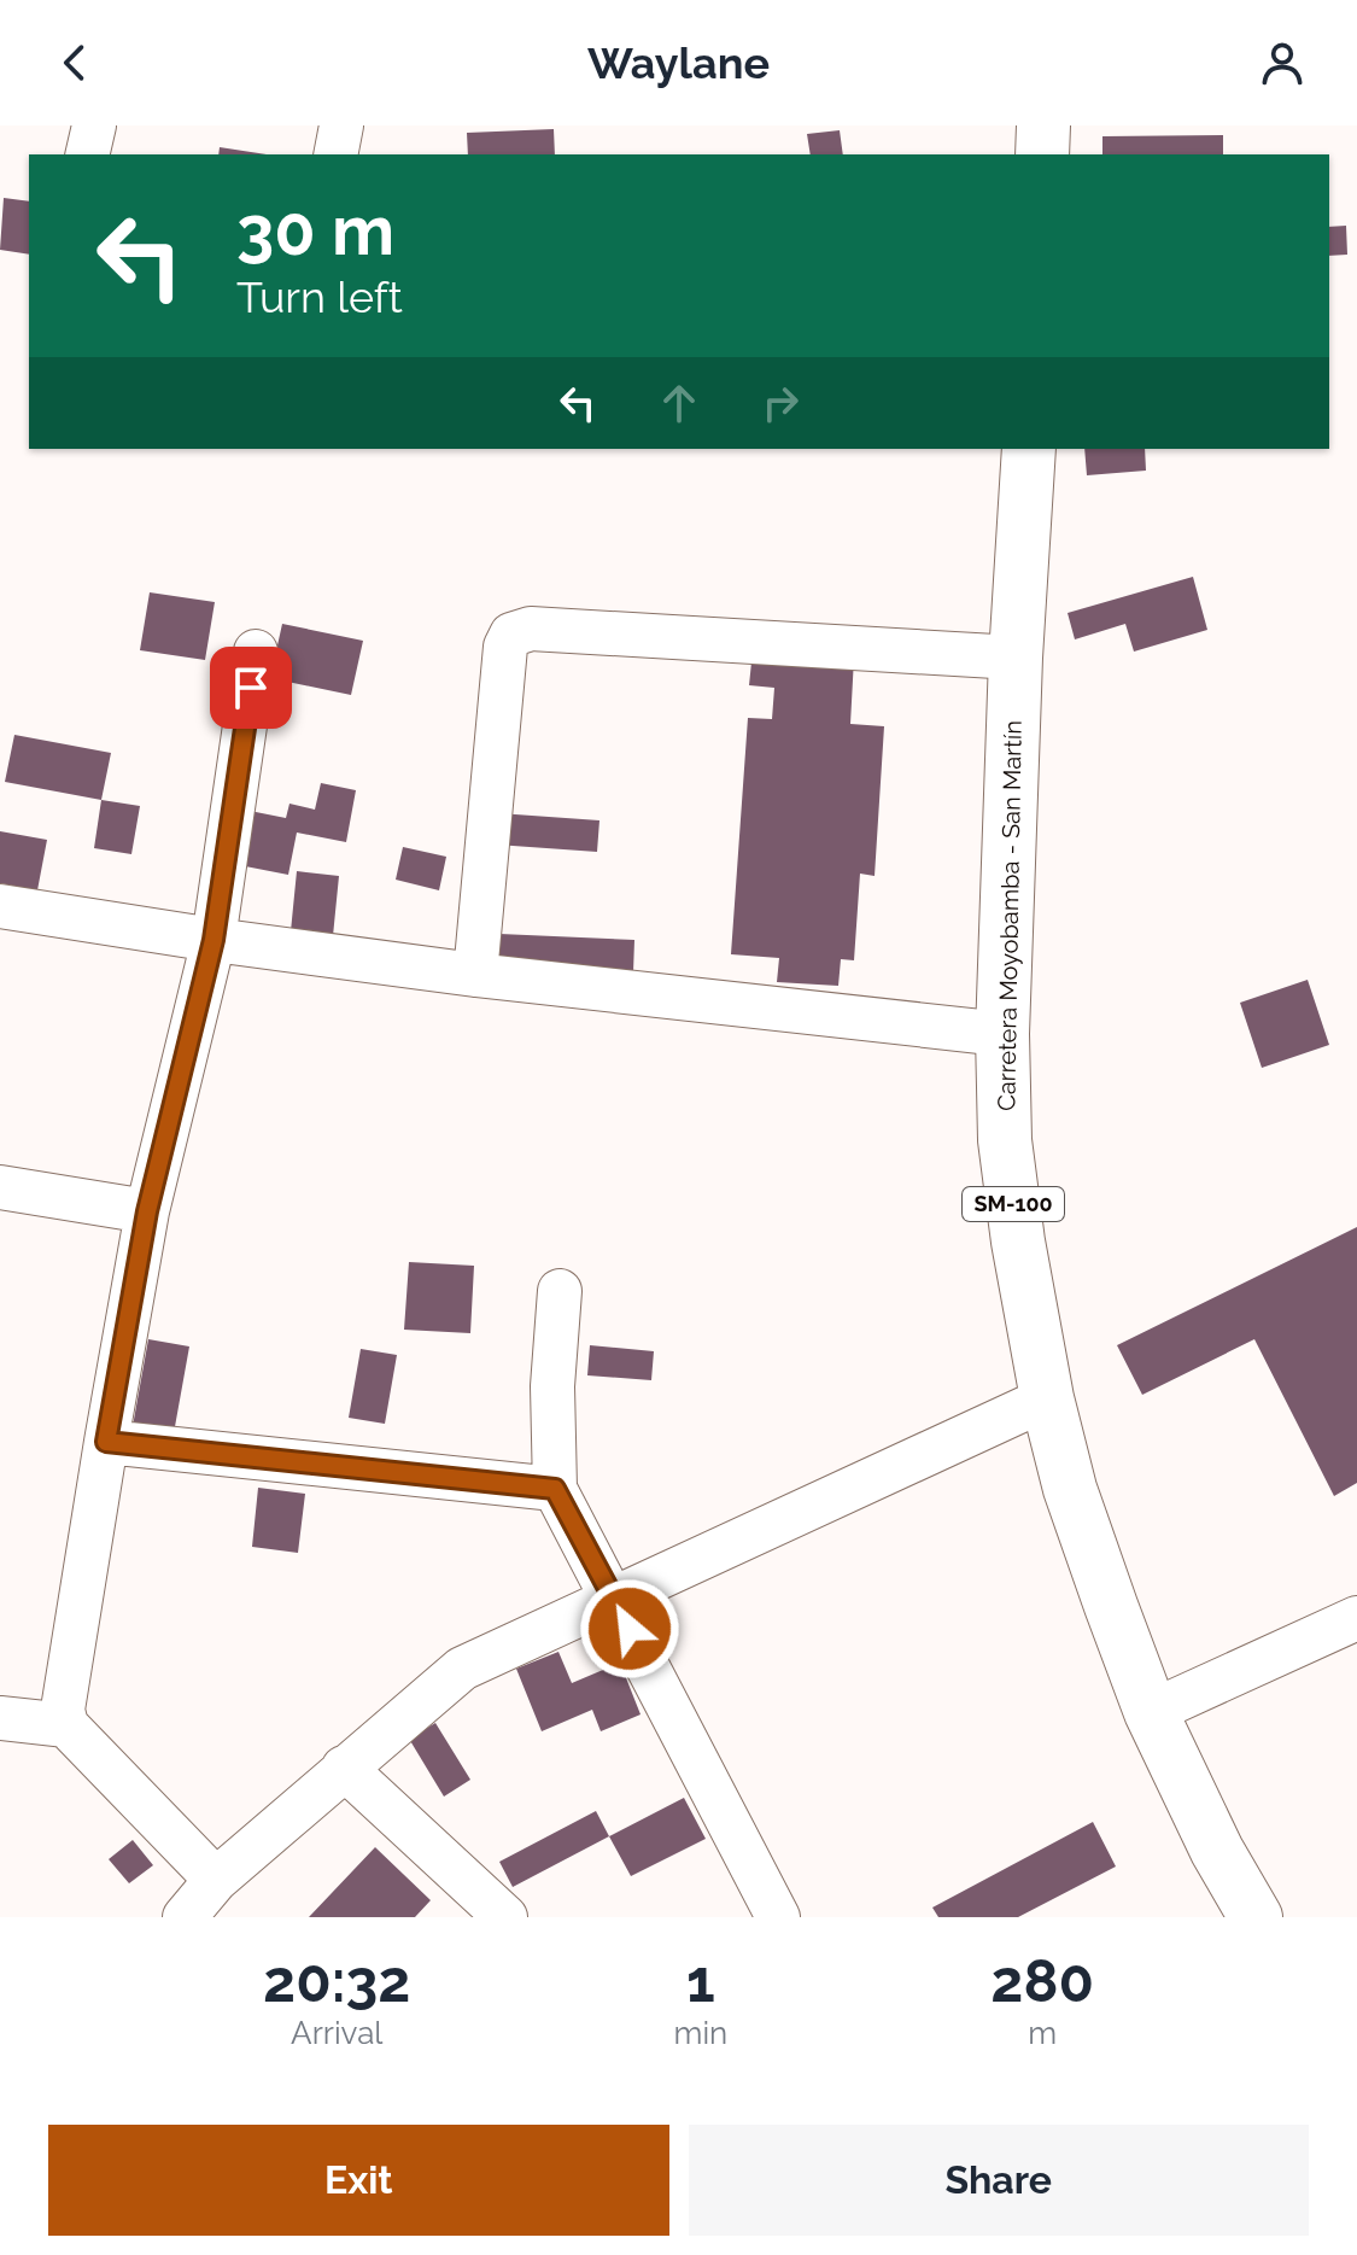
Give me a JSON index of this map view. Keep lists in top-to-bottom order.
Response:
{
  "streets": {
    "main road": ["Carretera Moyobamba - San Martín", "SM-100"]
  },
  "page": {
    "header": "Waylane",
    "turn": ["30 m", "Turn left"],
    "eta": [
      "20:32",
      "Arrival",
      "1",
      "min",
      "280",
      "m"
    ],
    "buttons": ["Exit", "Share"]
  }
}
